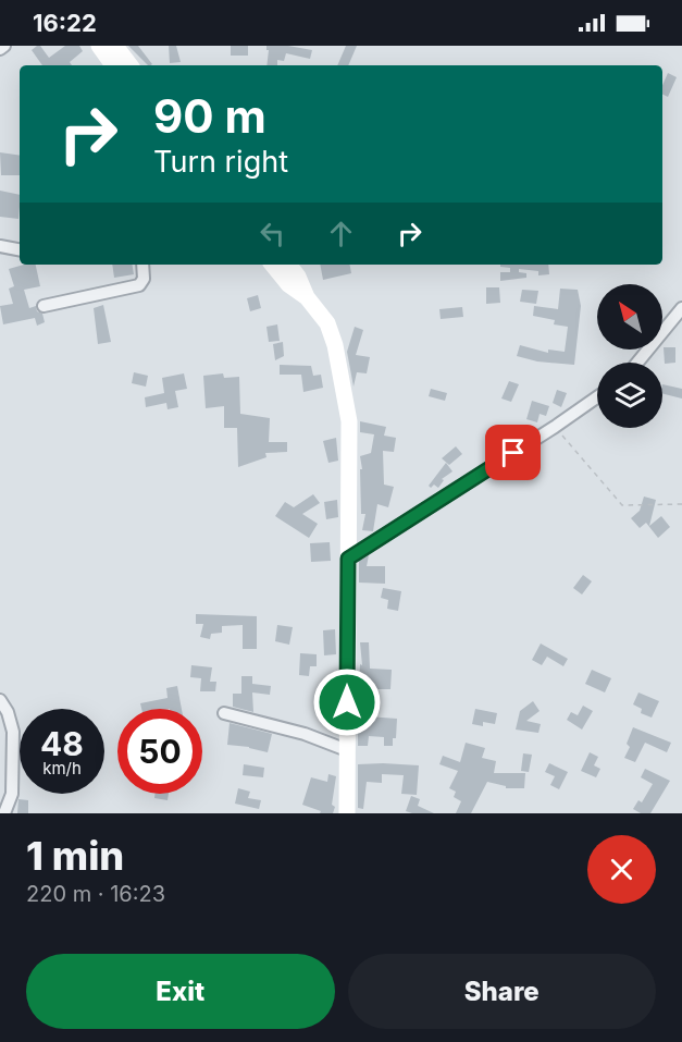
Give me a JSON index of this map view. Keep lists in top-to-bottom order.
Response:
{
  "north": "top left",
  "page": {
    "status": "16:22",
    "turn": ["90 m", "Turn right"],
    "speed": "48 km/h",
    "limit": "50",
    "heading": ["1 min", "220 m · 16:23"],
    "buttons": ["Exit", "Share"]
  }
}
